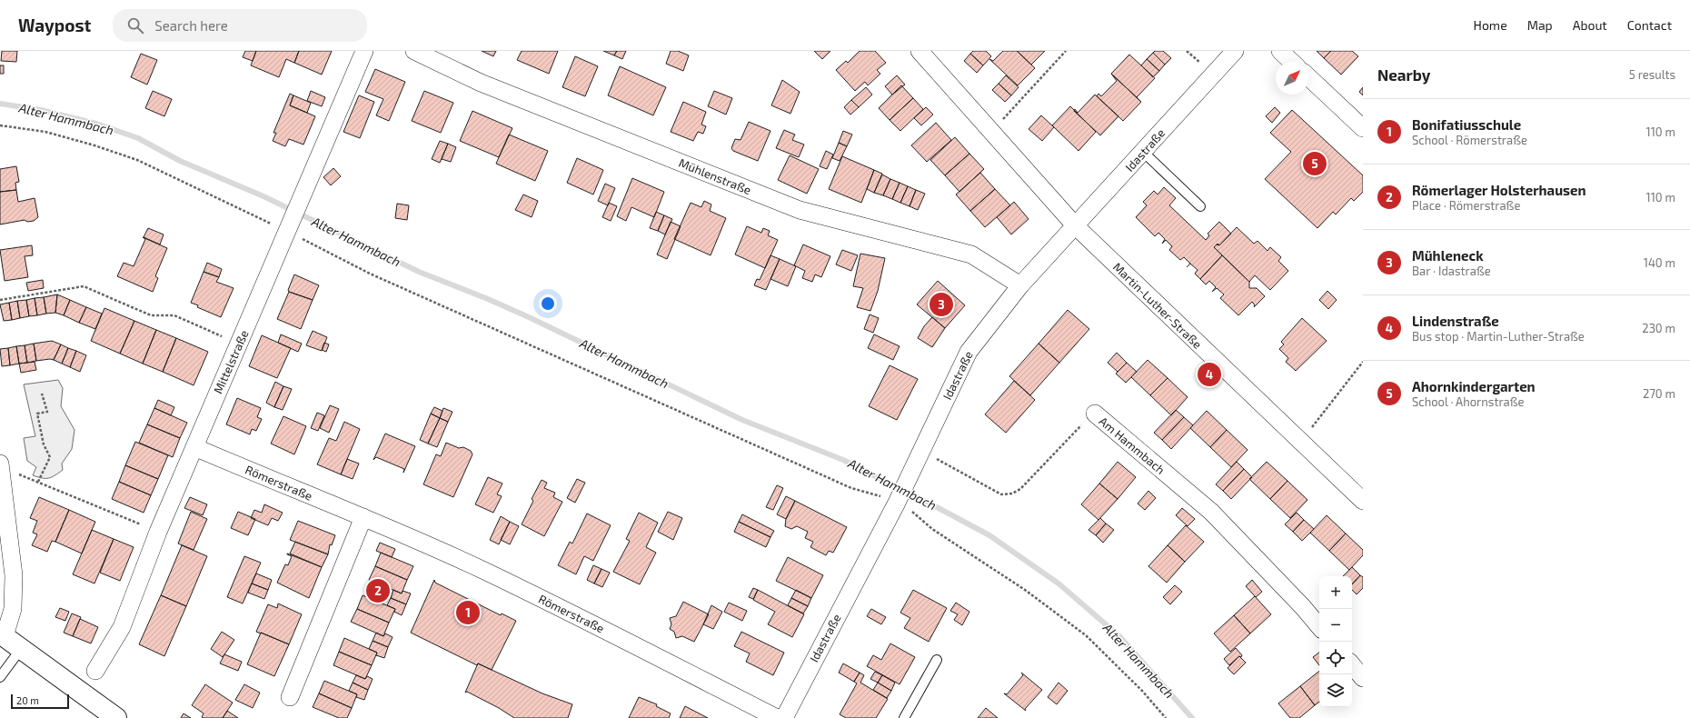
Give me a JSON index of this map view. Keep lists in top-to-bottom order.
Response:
{
  "streets": {
    "street": [
      "Idastraße",
      "Mühlenstraße",
      "Martin-Luther-Straße",
      "Mittelstraße",
      "Am Hammbach",
      "Römerstraße"
    ]
  },
  "crossings": [
    ["Idastraße", "Mühlenstraße"],
    ["Idastraße", "Martin-Luther-Straße"],
    ["Idastraße", "Am Hammbach"],
    ["Mittelstraße", "Römerstraße"]
  ],
  "water": ["Alter Hammbach"],
  "scale_bar": "20 m",
  "north": "top right",
  "page": {
    "header": "Waypost",
    "search": "Search here",
    "nav": [
      "Home",
      "Map",
      "About",
      "Contact"
    ],
    "heading": ["Nearby", "5 results"],
    "list": [
      {
        "mark": "1",
        "name": "Bonifatiusschule",
        "note": "School · Römerstraße",
        "value": "110 m"
      },
      {
        "mark": "2",
        "name": "Römerlager Holsterhausen",
        "note": "Place · Römerstraße",
        "value": "110 m"
      },
      {
        "mark": "3",
        "name": "Mühleneck",
        "note": "Bar · Idastraße",
        "value": "140 m"
      },
      {
        "mark": "4",
        "name": "Lindenstraße",
        "note": "Bus stop · Martin-Luther-Straße",
        "value": "230 m"
      },
      {
        "mark": "5",
        "name": "Ahornkindergarten",
        "note": "School · Ahornstraße",
        "value": "270 m"
      }
    ],
    "pins": [
      "5",
      "3",
      "4",
      "2",
      "1"
    ],
    "map_buttons": ["+", "−"],
    "scale": "20 m"
  }
}
